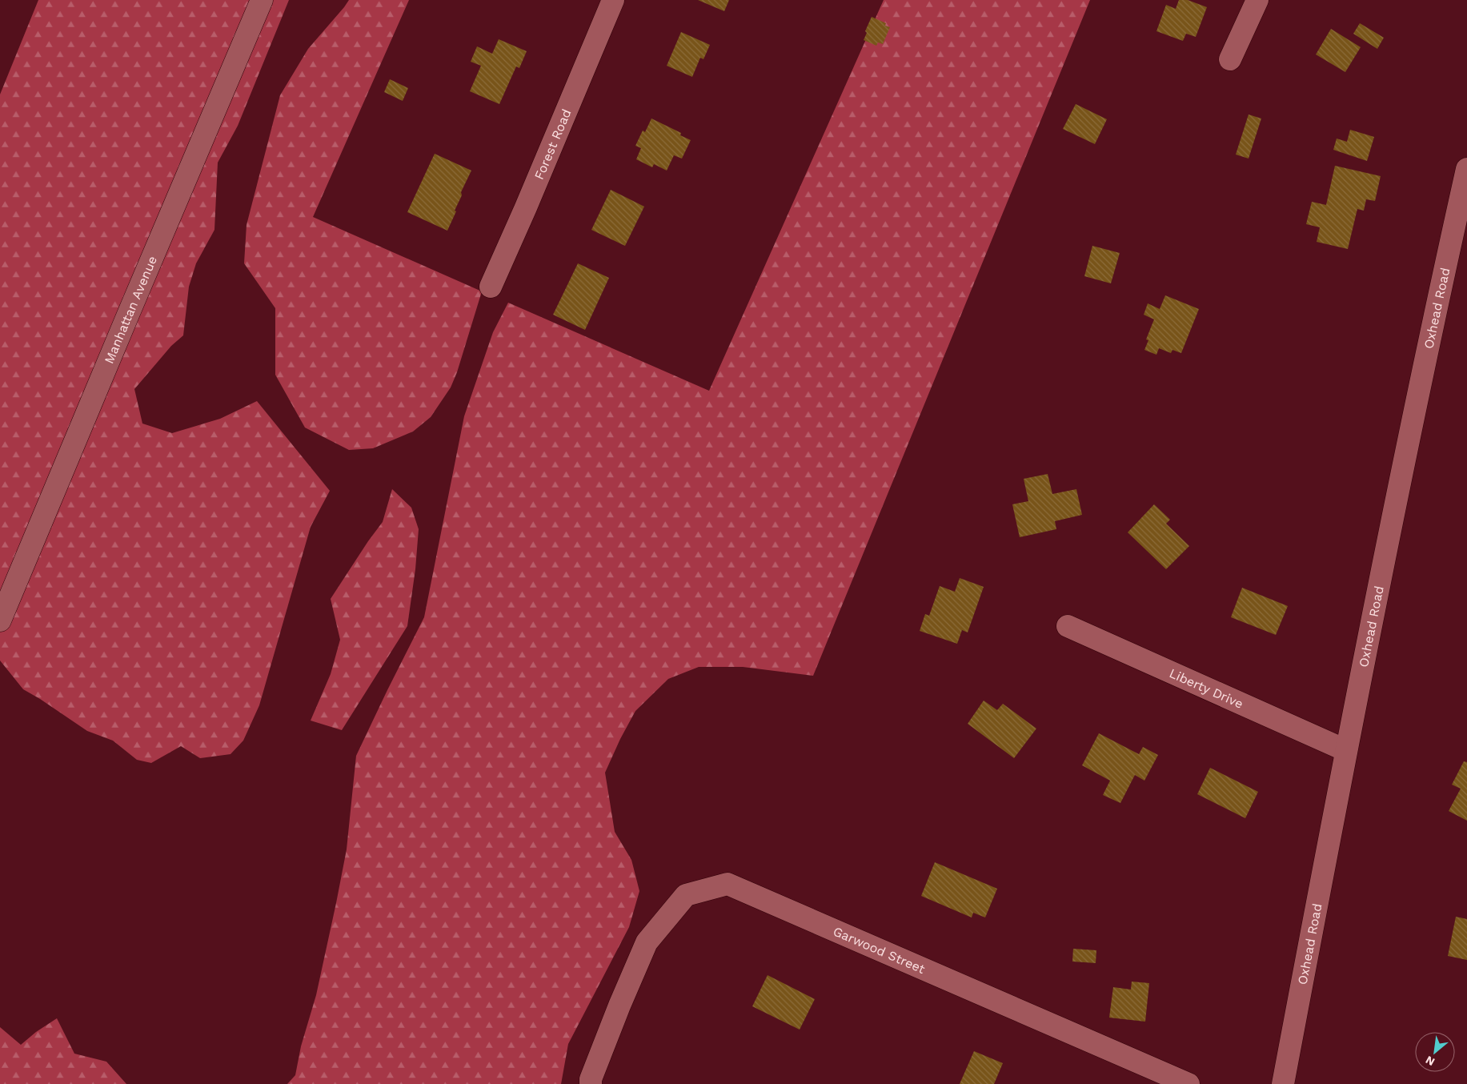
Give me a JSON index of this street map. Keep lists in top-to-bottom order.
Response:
{
  "streets": {
    "street": [
      "Forest Road",
      "Oxhead Road",
      "Manhattan Avenue",
      "Liberty Drive",
      "Garwood Street"
    ]
  },
  "crossings": [
    ["Oxhead Road", "Liberty Drive"]
  ],
  "north": "bottom left"
}
